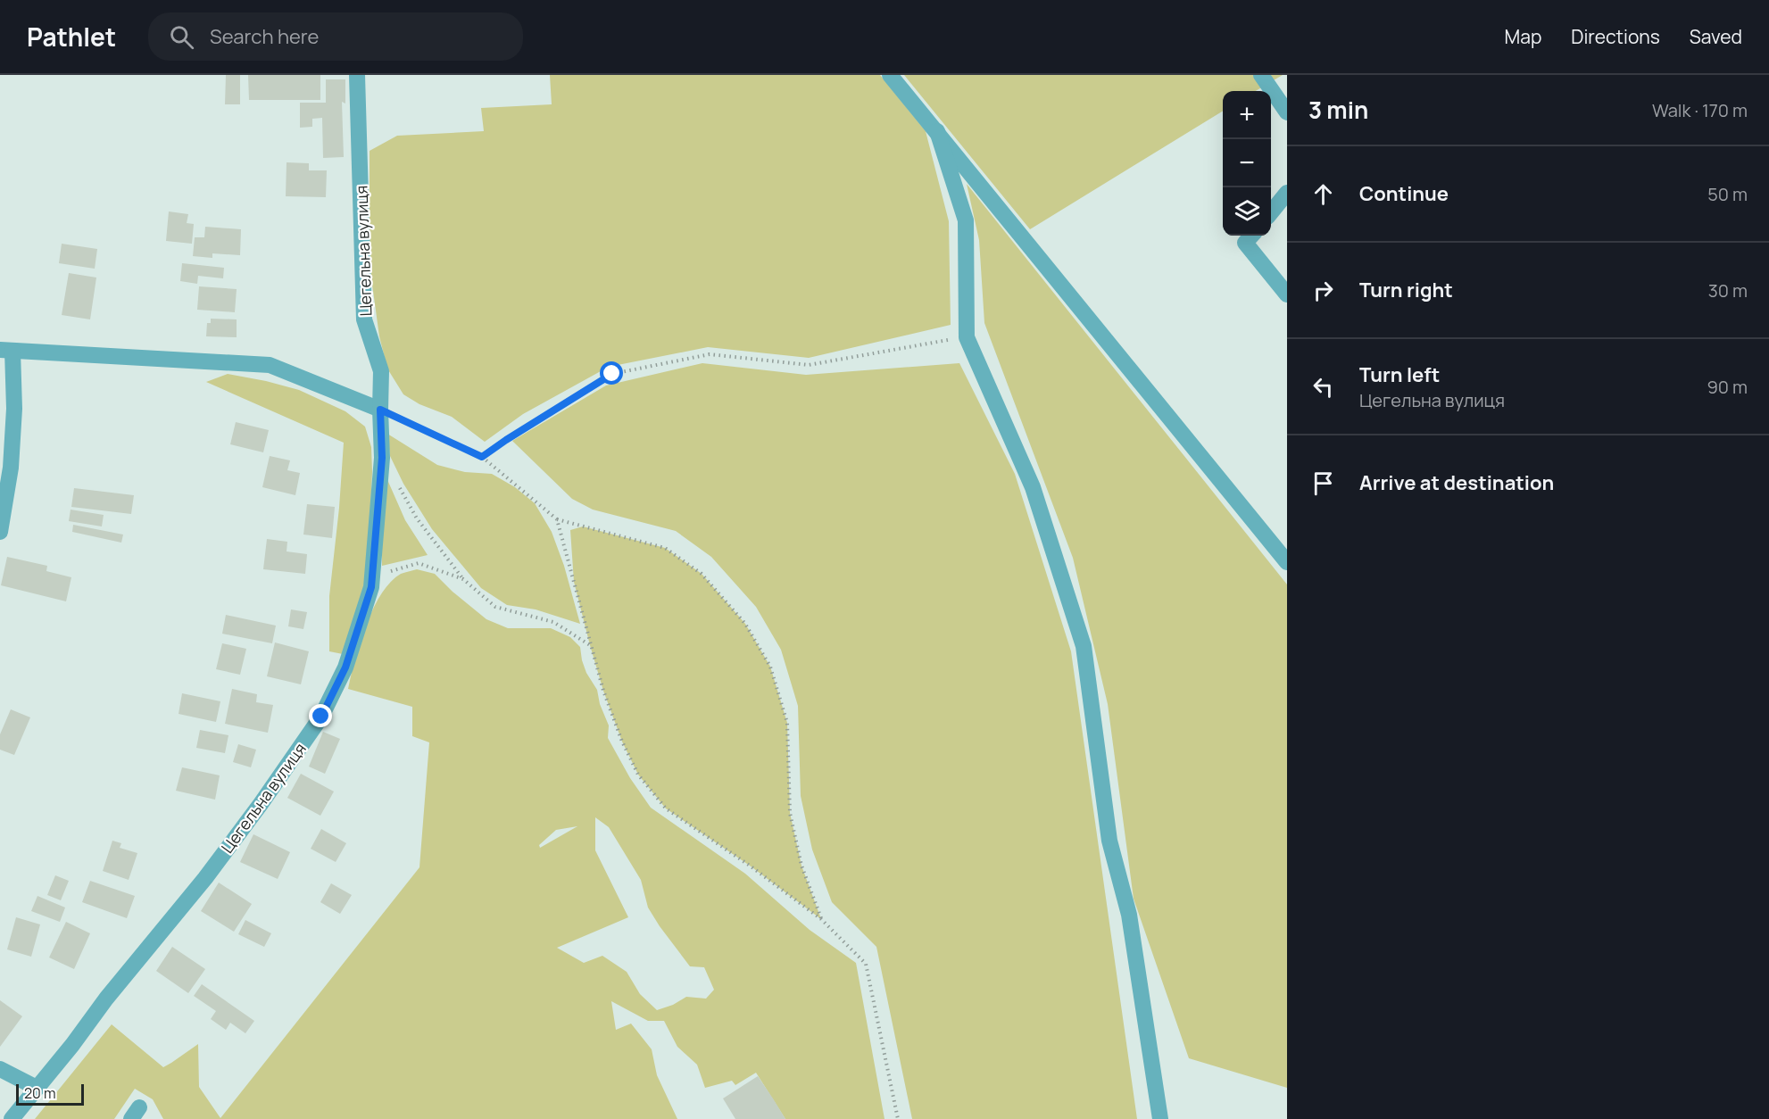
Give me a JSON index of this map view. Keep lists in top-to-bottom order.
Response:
{
  "streets": {
    "street": ["Цегельна вулиця"]
  },
  "scale_bar": "20 m",
  "page": {
    "header": "Pathlet",
    "search": "Search here",
    "nav": ["Map", "Directions", "Saved"],
    "heading": ["3 min", "Walk · 170 m"],
    "map_buttons": ["+", "−"],
    "list": [
      ["Continue", "50 m"],
      ["Turn right", "30 m"],
      ["Turn left", "Цегельна вулиця", "90 m"],
      "Arrive at destination"
    ],
    "scale": "20 m"
  }
}
